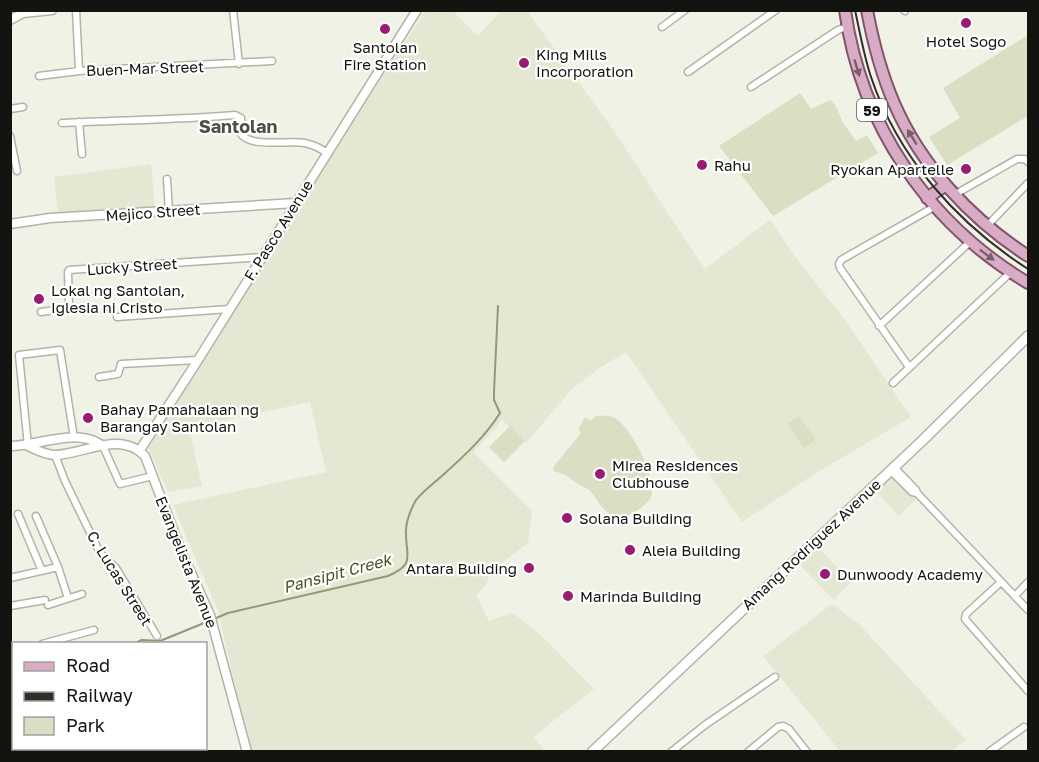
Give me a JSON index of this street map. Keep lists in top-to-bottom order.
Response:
{
  "streets": {
    "main road": ["59", "Amang Rodriguez Avenue"],
    "street": [
      "Buen-Mar Street",
      "Mejico Street",
      "F. Pasco Avenue",
      "Lucky Street",
      "Evangelista Avenue",
      "C. Lucas Street"
    ]
  },
  "crossings": [
    ["Mejico Street", "F. Pasco Avenue"],
    ["F. Pasco Avenue", "Lucky Street"],
    ["F. Pasco Avenue", "Evangelista Avenue"]
  ],
  "districts": ["Santolan"],
  "water": ["Pansipit Creek"],
  "places": [
    "Hotel Sogo",
    "Santolan Fire Station",
    "King Mills Incorporation",
    "Rahu",
    "Ryokan Apartelle",
    "Lokal ng Santolan, Iglesia ni Cristo",
    "Bahay Pamahalaan ng Barangay Santolan",
    "Mirea Residences Clubhouse",
    "Solana Building",
    "Aleia Building",
    "Antara Building",
    "Dunwoody Academy",
    "Marinda Building"
  ],
  "legend": ["Road", "Railway", "Park"]
}
